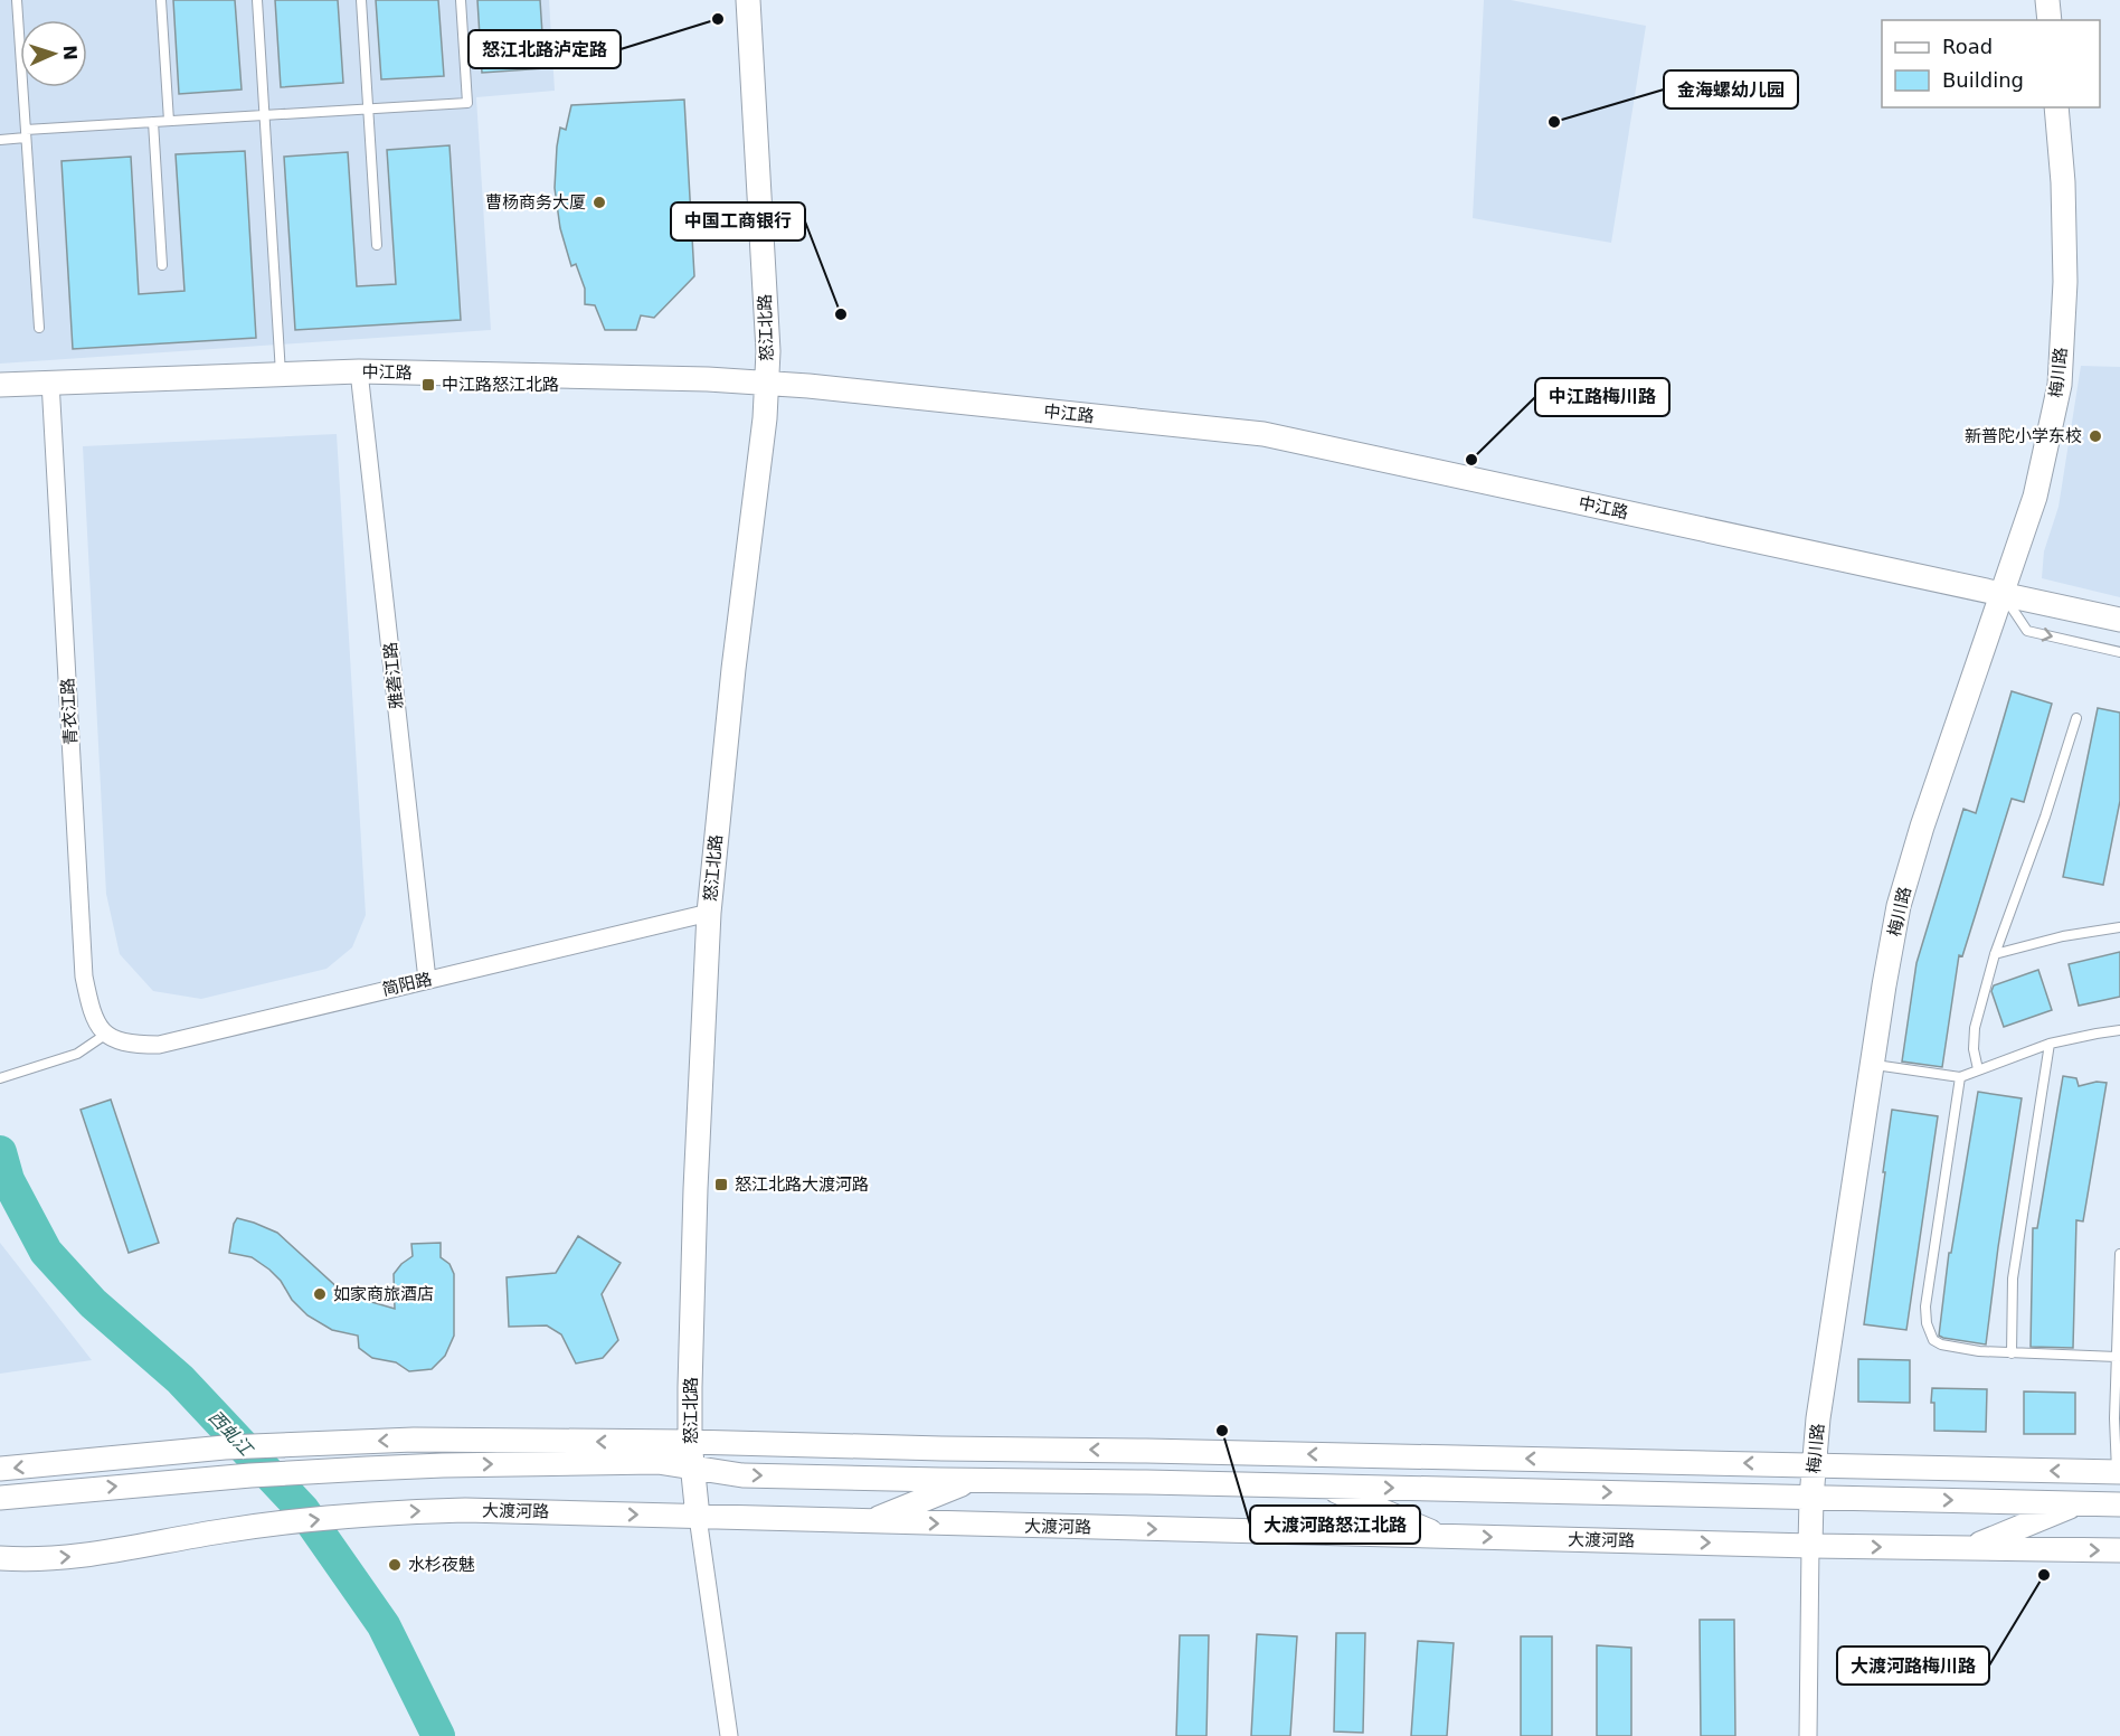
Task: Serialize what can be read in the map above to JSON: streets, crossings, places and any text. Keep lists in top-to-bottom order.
{
  "streets": {
    "main road": [
      "怒江北路",
      "中江路",
      "梅川路",
      "大渡河路"
    ],
    "street": ["雅砻江路", "青衣江路", "简阳路"]
  },
  "crossings": [
    ["怒江北路", "中江路"],
    ["怒江北路", "简阳路"],
    ["怒江北路", "大渡河路"],
    ["中江路", "梅川路"],
    ["中江路", "雅砻江路"],
    ["中江路", "青衣江路"],
    ["梅川路", "大渡河路"],
    ["雅砻江路", "简阳路"],
    ["青衣江路", "简阳路"]
  ],
  "water": ["西虬江"],
  "places": {
    "other": [
      "怒江北路泸定路",
      "金海螺幼儿园",
      "曹杨商务大厦",
      "中国工商银行",
      "新普陀小学东校",
      "中江路梅川路",
      "如家商旅酒店",
      "大渡河路怒江北路",
      "水杉夜魅",
      "大渡河路梅川路"
    ],
    "transit": ["中江路怒江北路", "怒江北路大渡河路"]
  },
  "legend": ["Road", "Building"],
  "north": "right"
}
